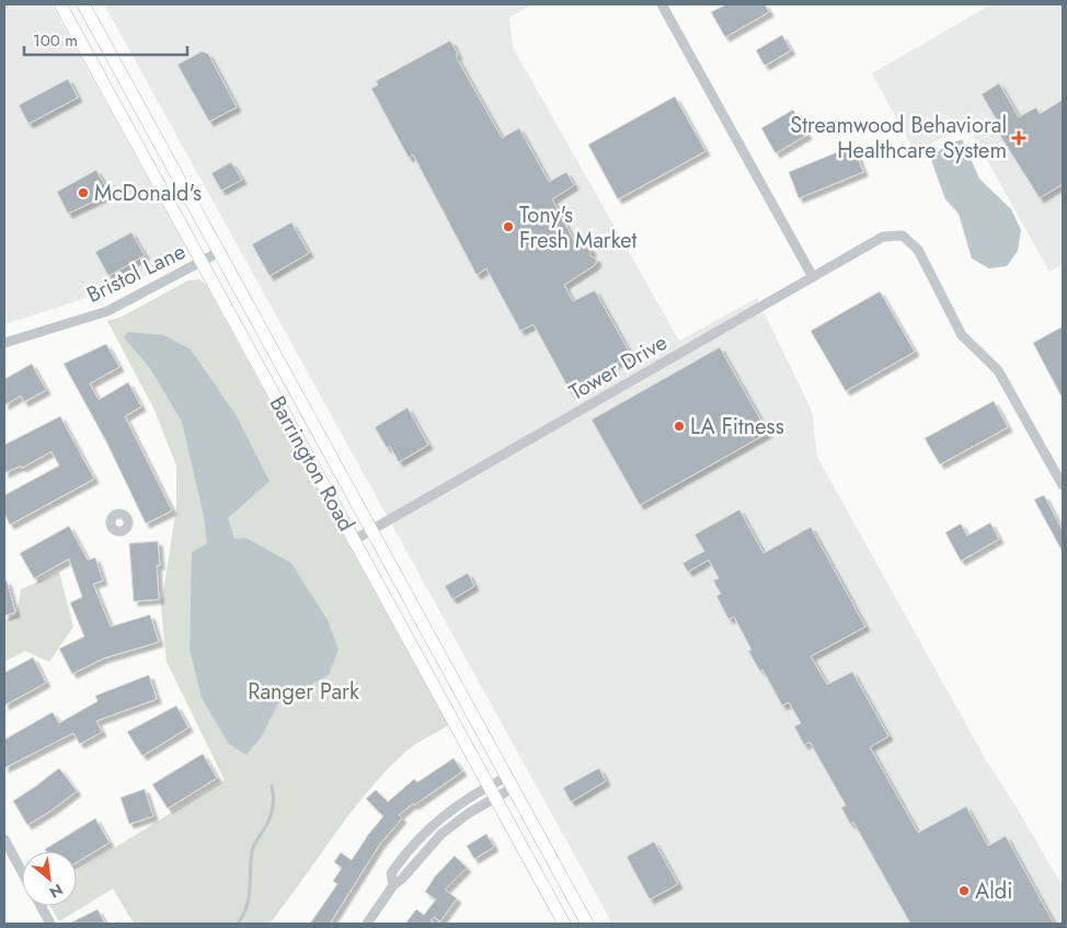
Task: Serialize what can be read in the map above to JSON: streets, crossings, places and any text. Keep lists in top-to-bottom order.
{
  "streets": {
    "main road": ["Barrington Road"],
    "street": ["Bristol Lane", "Tower Drive"]
  },
  "crossings": [
    ["Bristol Lane", "Barrington Road"],
    ["Tower Drive", "Barrington Road"]
  ],
  "parks": ["Ranger Park"],
  "places": {
    "health": ["Streamwood Behavioral Healthcare System"],
    "other": [
      "McDonald's",
      "Tony's Fresh Market",
      "LA Fitness",
      "Aldi"
    ]
  },
  "scale_bar": "100 m",
  "north": "bottom right"
}
